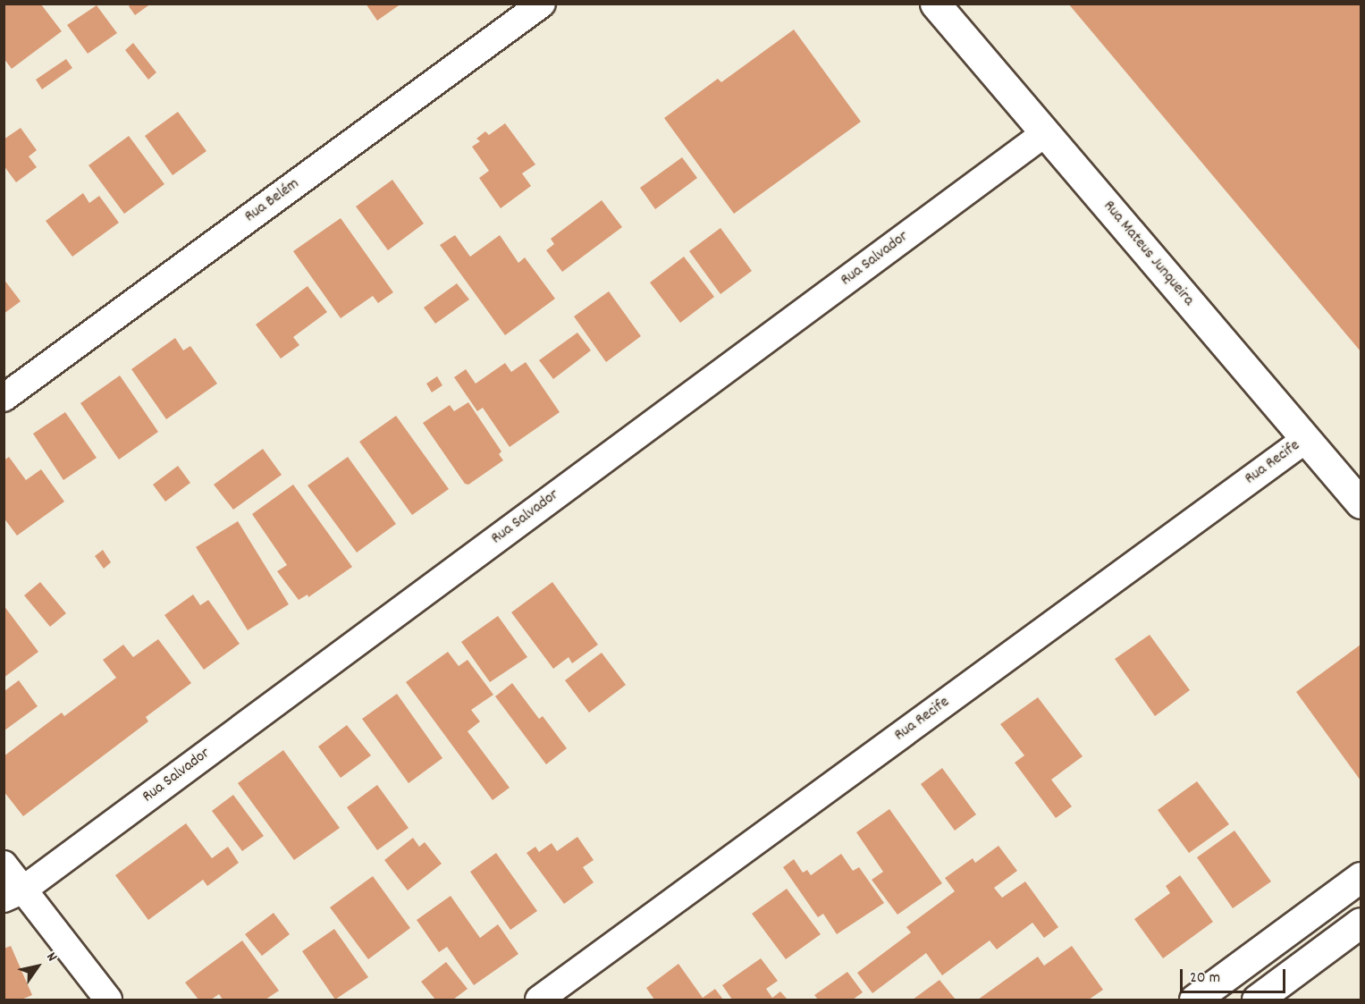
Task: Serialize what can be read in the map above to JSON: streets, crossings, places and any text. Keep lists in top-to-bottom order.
{
  "streets": {
    "main road": ["Rua Mateus Junqueira"],
    "street": ["Rua Belém", "Rua Salvador", "Rua Recife"]
  },
  "crossings": [
    ["Rua Mateus Junqueira", "Rua Salvador"],
    ["Rua Mateus Junqueira", "Rua Recife"]
  ],
  "scale_bar": "20 m",
  "north": "top right"
}
